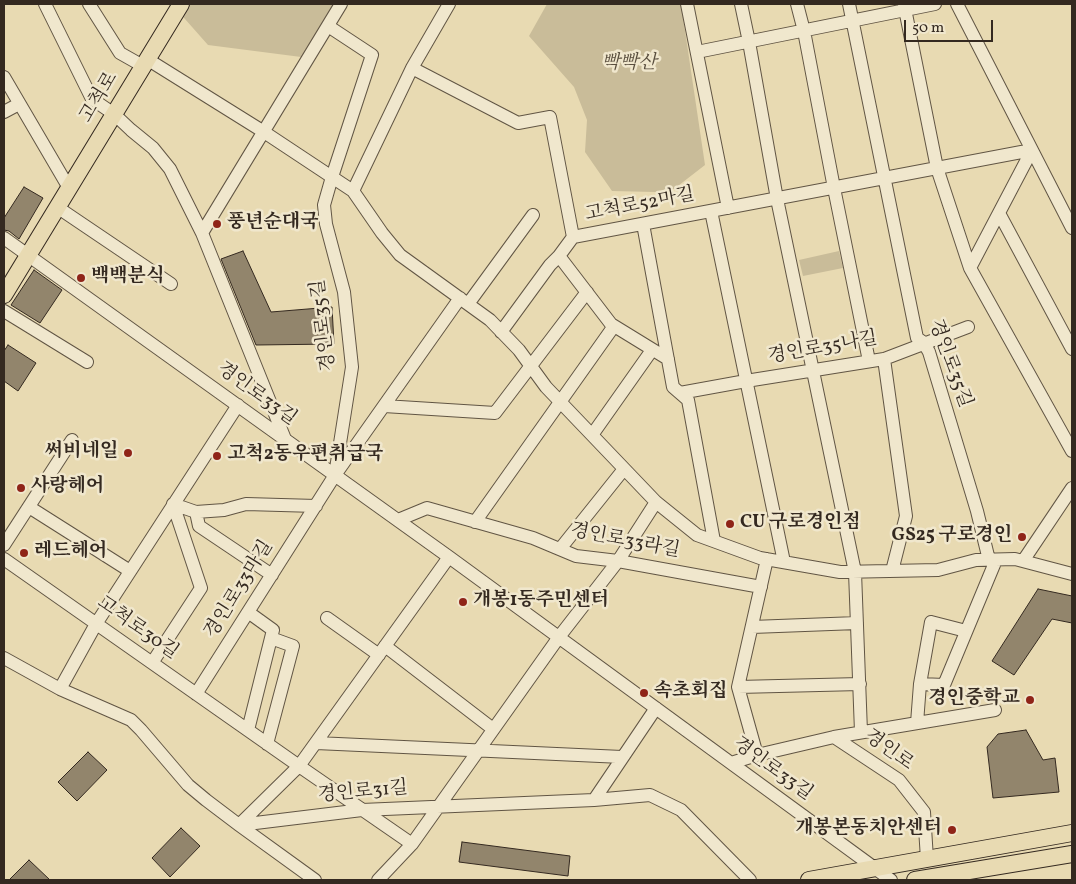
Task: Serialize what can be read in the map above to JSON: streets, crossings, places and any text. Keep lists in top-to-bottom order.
{
  "streets": {
    "main road": ["고척로"],
    "street": [
      "고척로52마길",
      "경인로35길",
      "경인로35나길",
      "경인로33길",
      "경인로33라길",
      "경인로33마길",
      "고척로30길",
      "경인로",
      "경인로31길"
    ]
  },
  "crossings": [
    ["고척로", "경인로33길"],
    ["고척로52마길", "경인로35길"],
    ["경인로35길", "경인로35나길"],
    ["경인로35길", "경인로33길"],
    ["경인로35길", "경인로33마길"],
    ["경인로33길", "경인로33라길"],
    ["경인로33길", "경인로33마길"],
    ["경인로33마길", "고척로30길"],
    ["고척로30길", "경인로31길"]
  ],
  "parks": ["빡빡산"],
  "places": [
    "풍년순대국",
    "백백분식",
    "써비네일",
    "고척2동우편취급국",
    "사랑헤어",
    "CU 구로경인점",
    "GS25 구로경인",
    "레드헤어",
    "개봉1동주민센터",
    "속초회집",
    "경인중학교",
    "개봉본동치안센터"
  ],
  "scale_bar": "50 m"
}
